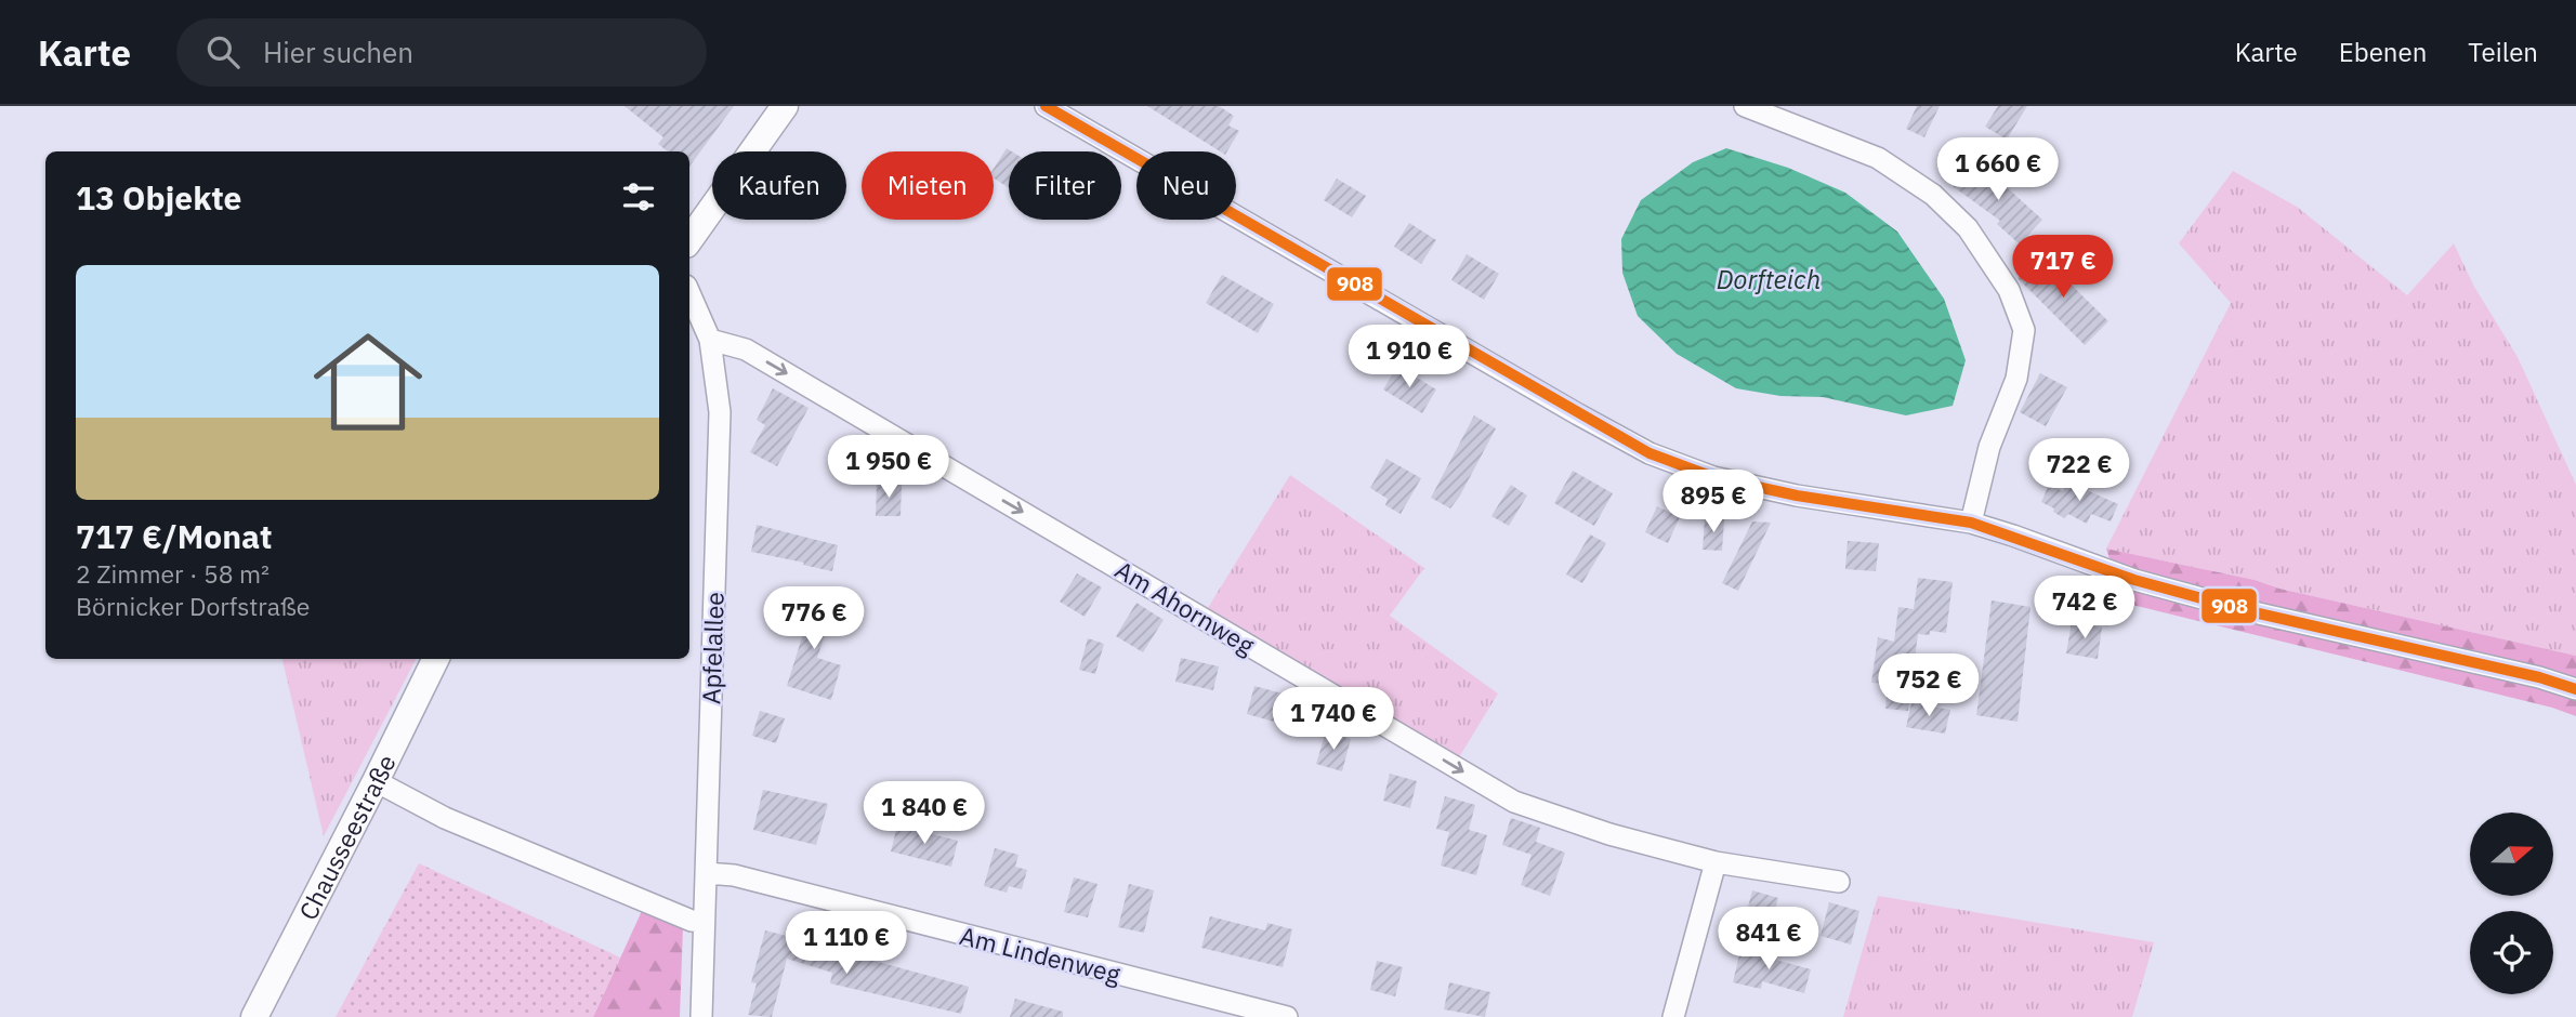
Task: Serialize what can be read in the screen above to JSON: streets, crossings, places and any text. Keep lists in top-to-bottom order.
{
  "streets": {
    "main road": ["Chausseestraße"],
    "street": ["Am Ahornweg", "Apfelallee", "Am Lindenweg"]
  },
  "crossings": [
    ["Am Ahornweg", "Apfelallee"],
    ["Apfelallee", "Am Lindenweg"]
  ],
  "one_way": ["Am Ahornweg"],
  "water": ["Dorfteich"],
  "lines": ["transit line 908"],
  "north": "right",
  "page": {
    "header": "Karte",
    "search": "Hier suchen",
    "nav": ["Karte", "Ebenen", "Teilen"],
    "price": [
      "1 660 €",
      "717 €",
      "1 910 €",
      "1 950 €",
      "722 €",
      "895 €",
      "742 €",
      "776 €",
      "752 €",
      "1 740 €",
      "1 840 €",
      "841 €",
      "1 110 €"
    ],
    "chip": [
      "Kaufen",
      "Mieten",
      "Filter",
      "Neu"
    ],
    "heading": "13 Objekte",
    "list": [
      {
        "name": "717 €/Monat",
        "note": "2 Zimmer · 58 m² · Börnicker Dorfstraße"
      }
    ]
  }
}
